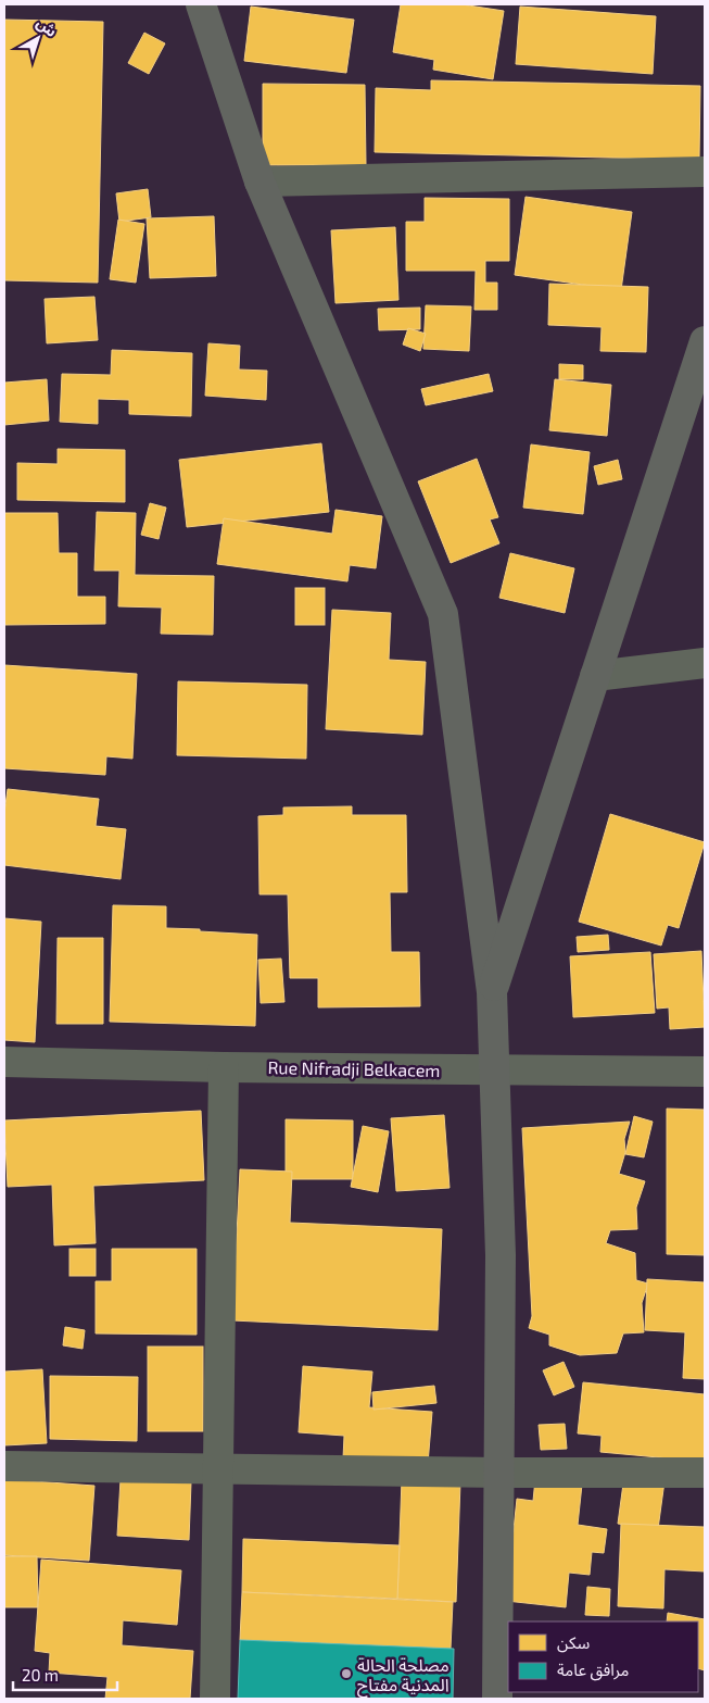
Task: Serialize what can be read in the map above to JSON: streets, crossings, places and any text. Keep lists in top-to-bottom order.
{
  "streets": {
    "street": ["Rue Nifradji Belkacem"]
  },
  "places": ["مصلحة الحالة المدنية مفتاح"],
  "legend": ["سكن", "مرافق عامة"],
  "scale_bar": "20 m",
  "north": "top right"
}
